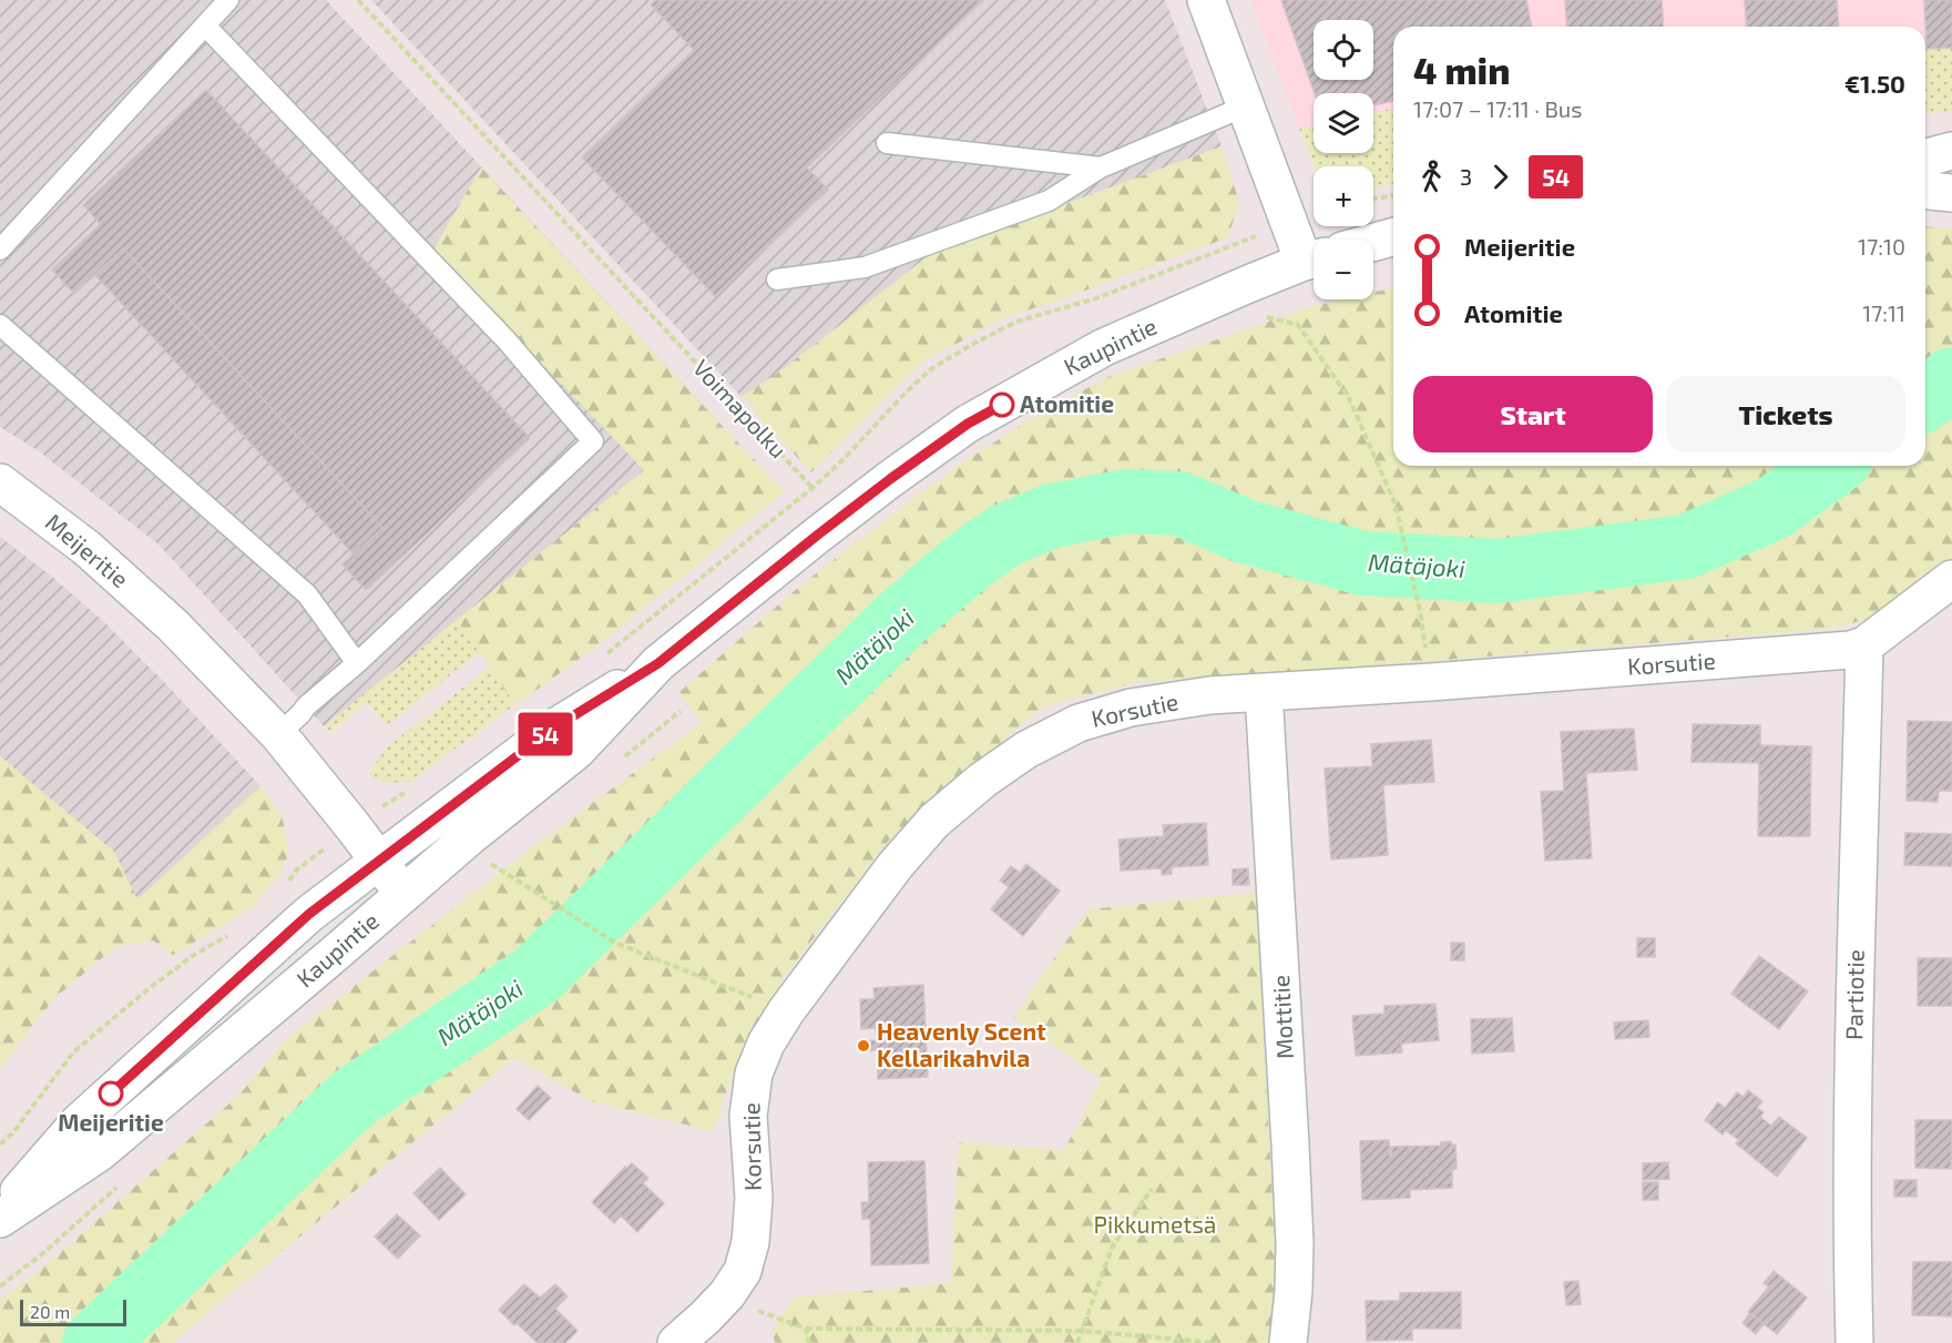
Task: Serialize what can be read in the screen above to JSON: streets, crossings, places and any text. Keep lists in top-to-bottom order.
{
  "streets": {
    "street": [
      "Kaupintie",
      "Meijeritie",
      "Korsutie",
      "Partiotie",
      "Mottitie"
    ],
    "path": ["Voimapolku"]
  },
  "crossings": [
    ["Kaupintie", "Meijeritie"],
    ["Korsutie", "Partiotie"],
    ["Korsutie", "Mottitie"]
  ],
  "water": ["Mätäjoki"],
  "parks": ["Pikkumetsä"],
  "places": ["Atomitie", "Heavenly Scent Kellarikahvila", "Meijeritie"],
  "lines": ["bus line 54"],
  "scale_bar": "20 m",
  "page": {
    "on_map": "54",
    "map_buttons": ["+", "−"],
    "heading": ["4 min", "17:07 – 17:11 · Bus", "€1.50"],
    "legs": ["3", "54"],
    "list": [
      {
        "name": "Meijeritie",
        "value": "17:10"
      },
      {
        "name": "Atomitie",
        "value": "17:11"
      }
    ],
    "buttons": ["Start", "Tickets"],
    "scale": "20 m"
  }
}
